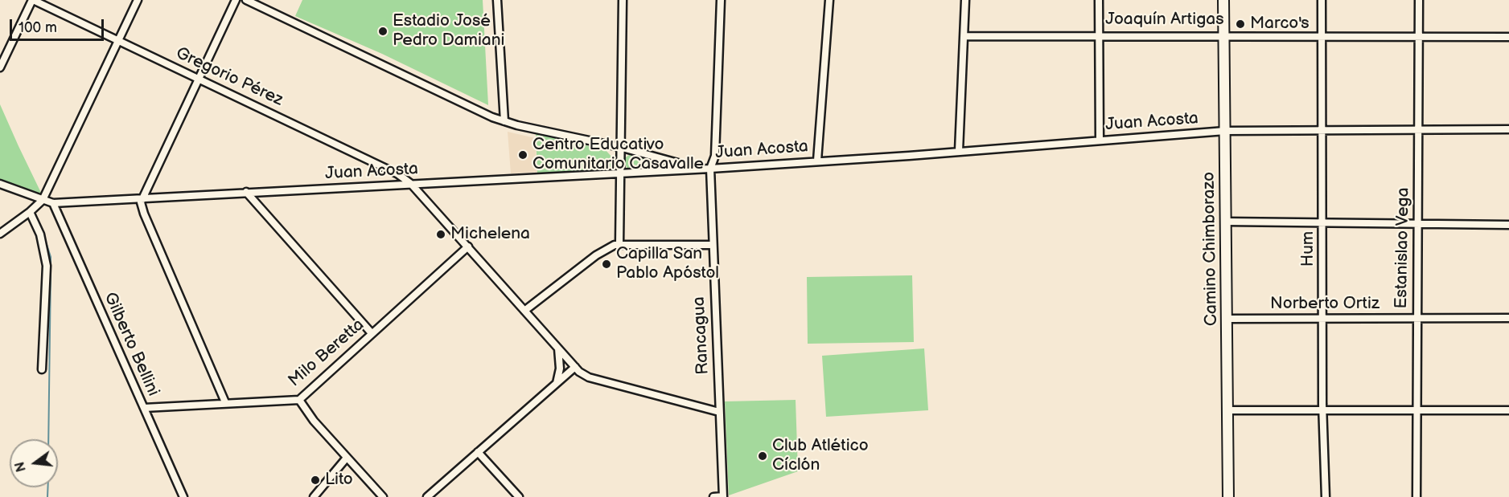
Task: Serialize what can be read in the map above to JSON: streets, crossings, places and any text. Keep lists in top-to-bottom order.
{
  "streets": {
    "street": [
      "Joaquín Artigas",
      "Gregorio Pérez",
      "Juan Acosta",
      "Estanislao Vega",
      "Camino Chimborazo",
      "Hum",
      "Norberto Ortiz",
      "Rancagua",
      "Gilberto Bellini",
      "Milo Beretta"
    ]
  },
  "crossings": [
    ["Joaquín Artigas", "Estanislao Vega"],
    ["Joaquín Artigas", "Camino Chimborazo"],
    ["Joaquín Artigas", "Hum"],
    ["Gregorio Pérez", "Juan Acosta"],
    ["Gregorio Pérez", "Rancagua"],
    ["Gregorio Pérez", "Milo Beretta"],
    ["Juan Acosta", "Estanislao Vega"],
    ["Juan Acosta", "Camino Chimborazo"],
    ["Juan Acosta", "Hum"],
    ["Juan Acosta", "Rancagua"],
    ["Juan Acosta", "Gilberto Bellini"],
    ["Estanislao Vega", "Norberto Ortiz"],
    ["Camino Chimborazo", "Norberto Ortiz"],
    ["Hum", "Norberto Ortiz"],
    ["Gilberto Bellini", "Milo Beretta"]
  ],
  "places": [
    "Marco's",
    "Estadio José Pedro Damiani",
    "Centro Educativo Comunitario Casavalle",
    "Michelena",
    "Capilla San Pablo Apóstol",
    "Club Atlético Cíclón",
    "Lito"
  ],
  "scale_bar": "100 m",
  "north": "left"
}
